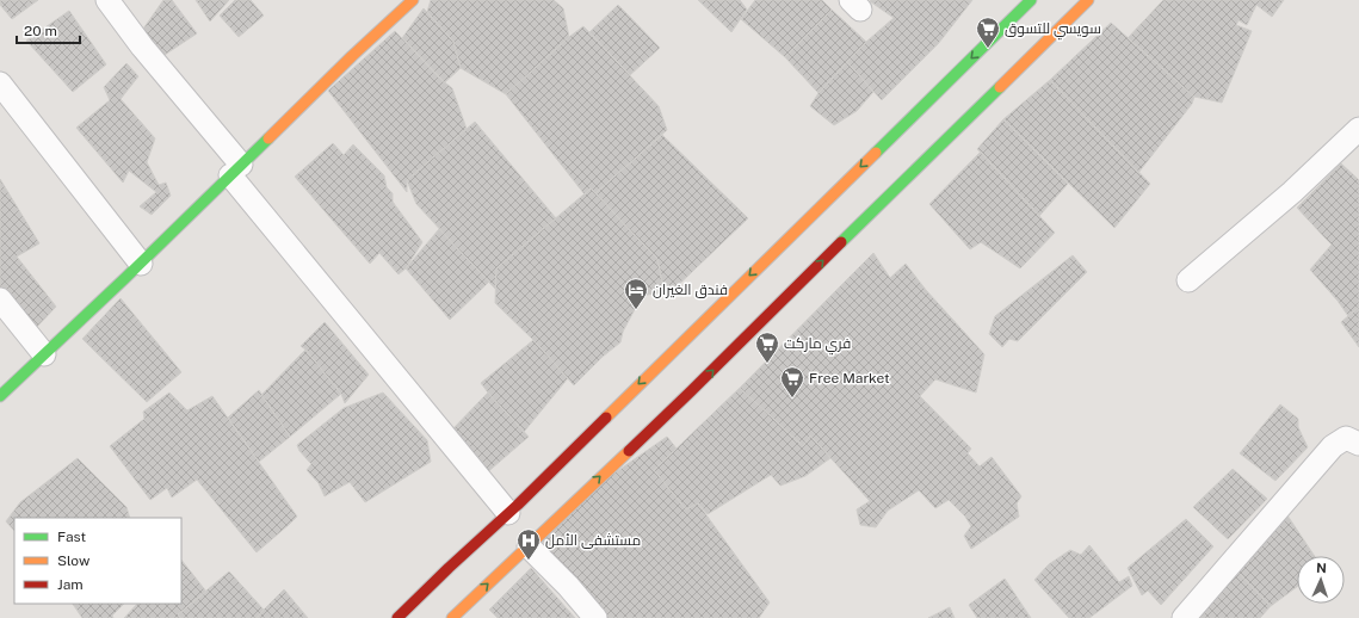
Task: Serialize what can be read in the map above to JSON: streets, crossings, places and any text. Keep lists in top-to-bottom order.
{
  "places": {
    "supermarket": ["سويسي للتسوق", "فري ماركت", "Free Market"],
    "hotel": ["فندق الغيران"],
    "hospital": ["مستشفى الأمل"]
  },
  "legend": ["Fast", "Slow", "Jam"],
  "scale_bar": "20 m",
  "north": "top"
}
